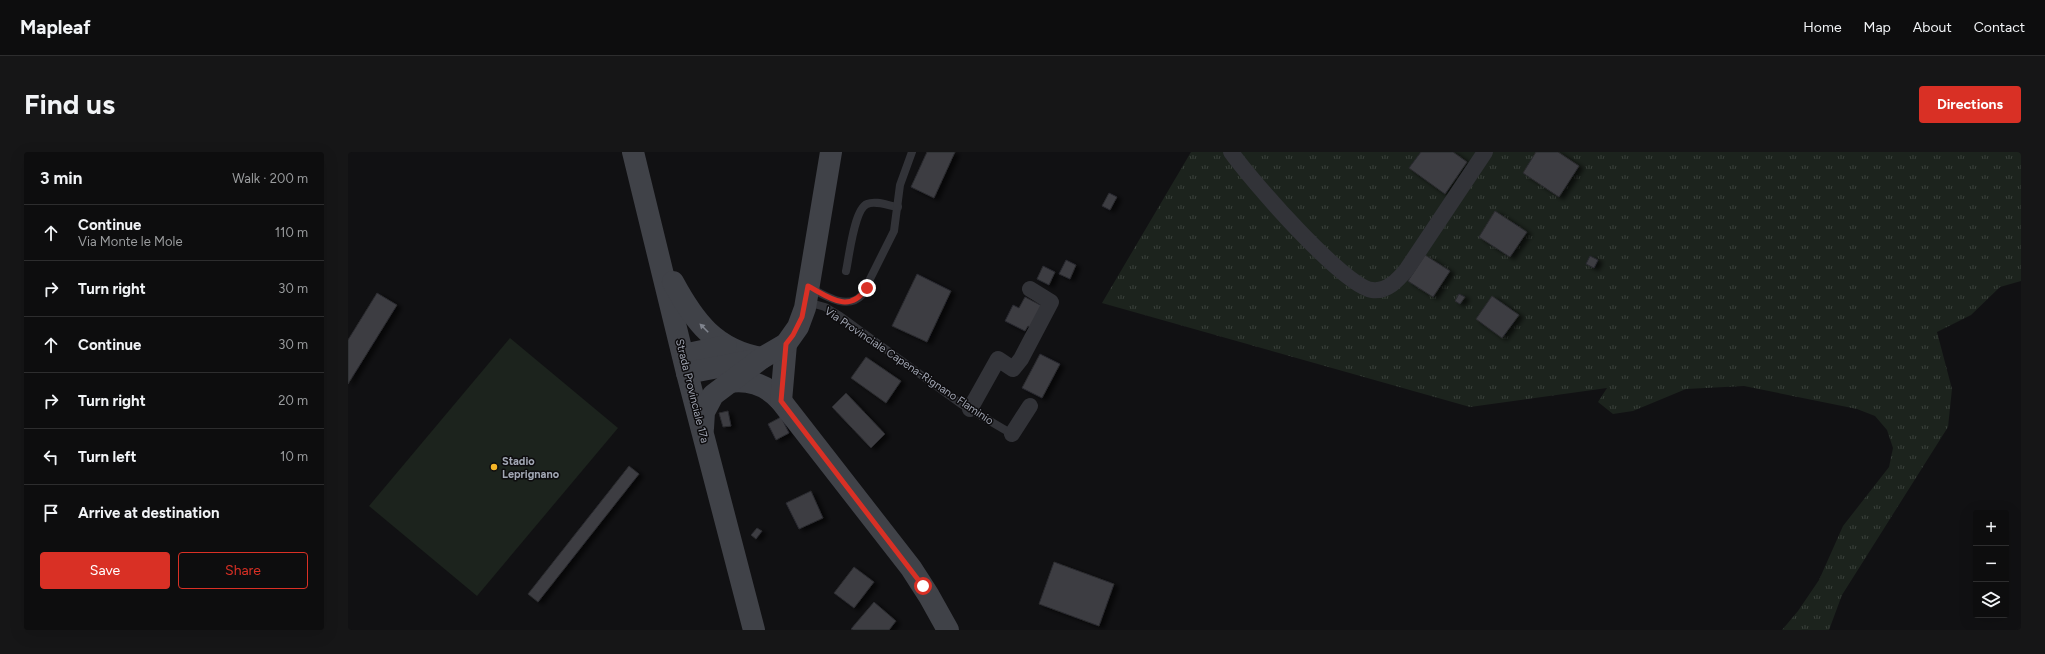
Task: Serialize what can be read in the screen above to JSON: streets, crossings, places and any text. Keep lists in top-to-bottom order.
{
  "streets": {
    "street": ["Strada Provinciale 17a"],
    "lane": ["Via Provinciale Capena-Rignano Flaminio"]
  },
  "places": ["Stadio Leprignano"],
  "page": {
    "header": "Mapleaf",
    "nav": [
      "Home",
      "Map",
      "About",
      "Contact"
    ],
    "buttons": [
      "Directions",
      ["Save", "Share"]
    ],
    "title": "Find us",
    "heading": ["3 min", "Walk · 200 m"],
    "list": [
      ["Continue", "Via Monte le Mole", "110 m"],
      ["Turn right", "30 m"],
      ["Continue", "30 m"],
      ["Turn right", "20 m"],
      ["Turn left", "10 m"],
      "Arrive at destination"
    ],
    "map_buttons": ["+", "−"]
  }
}
